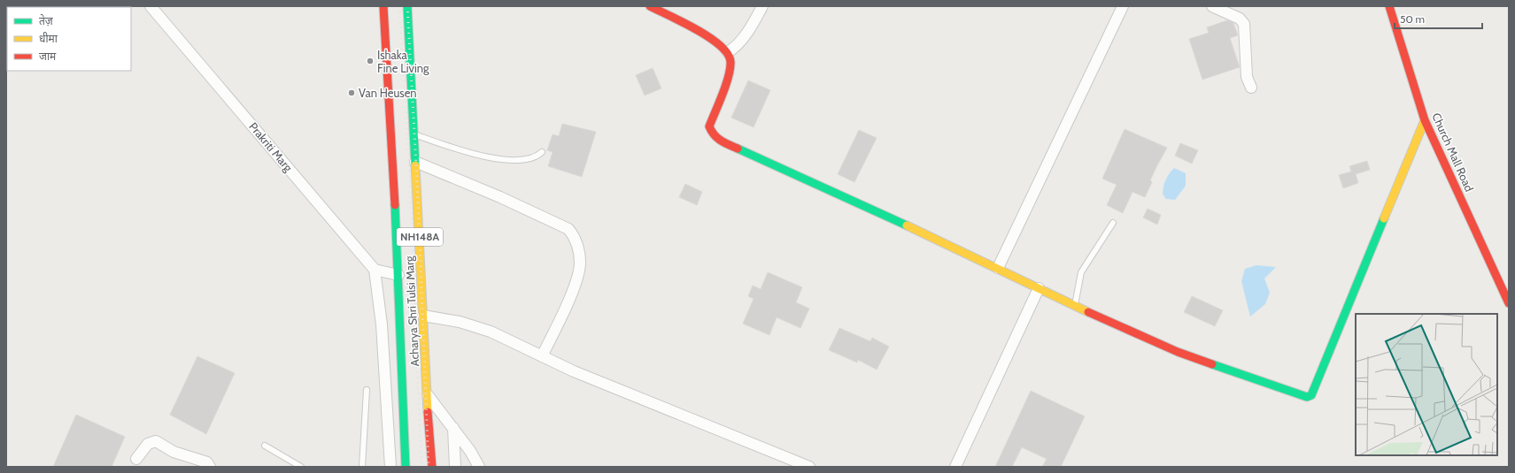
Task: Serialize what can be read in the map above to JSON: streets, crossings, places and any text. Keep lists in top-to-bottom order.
{
  "streets": {
    "main road": ["Church Mall Road", "NH148A", "Acharya Shri Tulsi Marg"],
    "street": ["Prakriti Marg"]
  },
  "places": ["Ishaka Fine Living", "Van Heusen"],
  "legend": ["तेज़", "धीमा", "जाम"],
  "scale_bar": "50 m"
}
